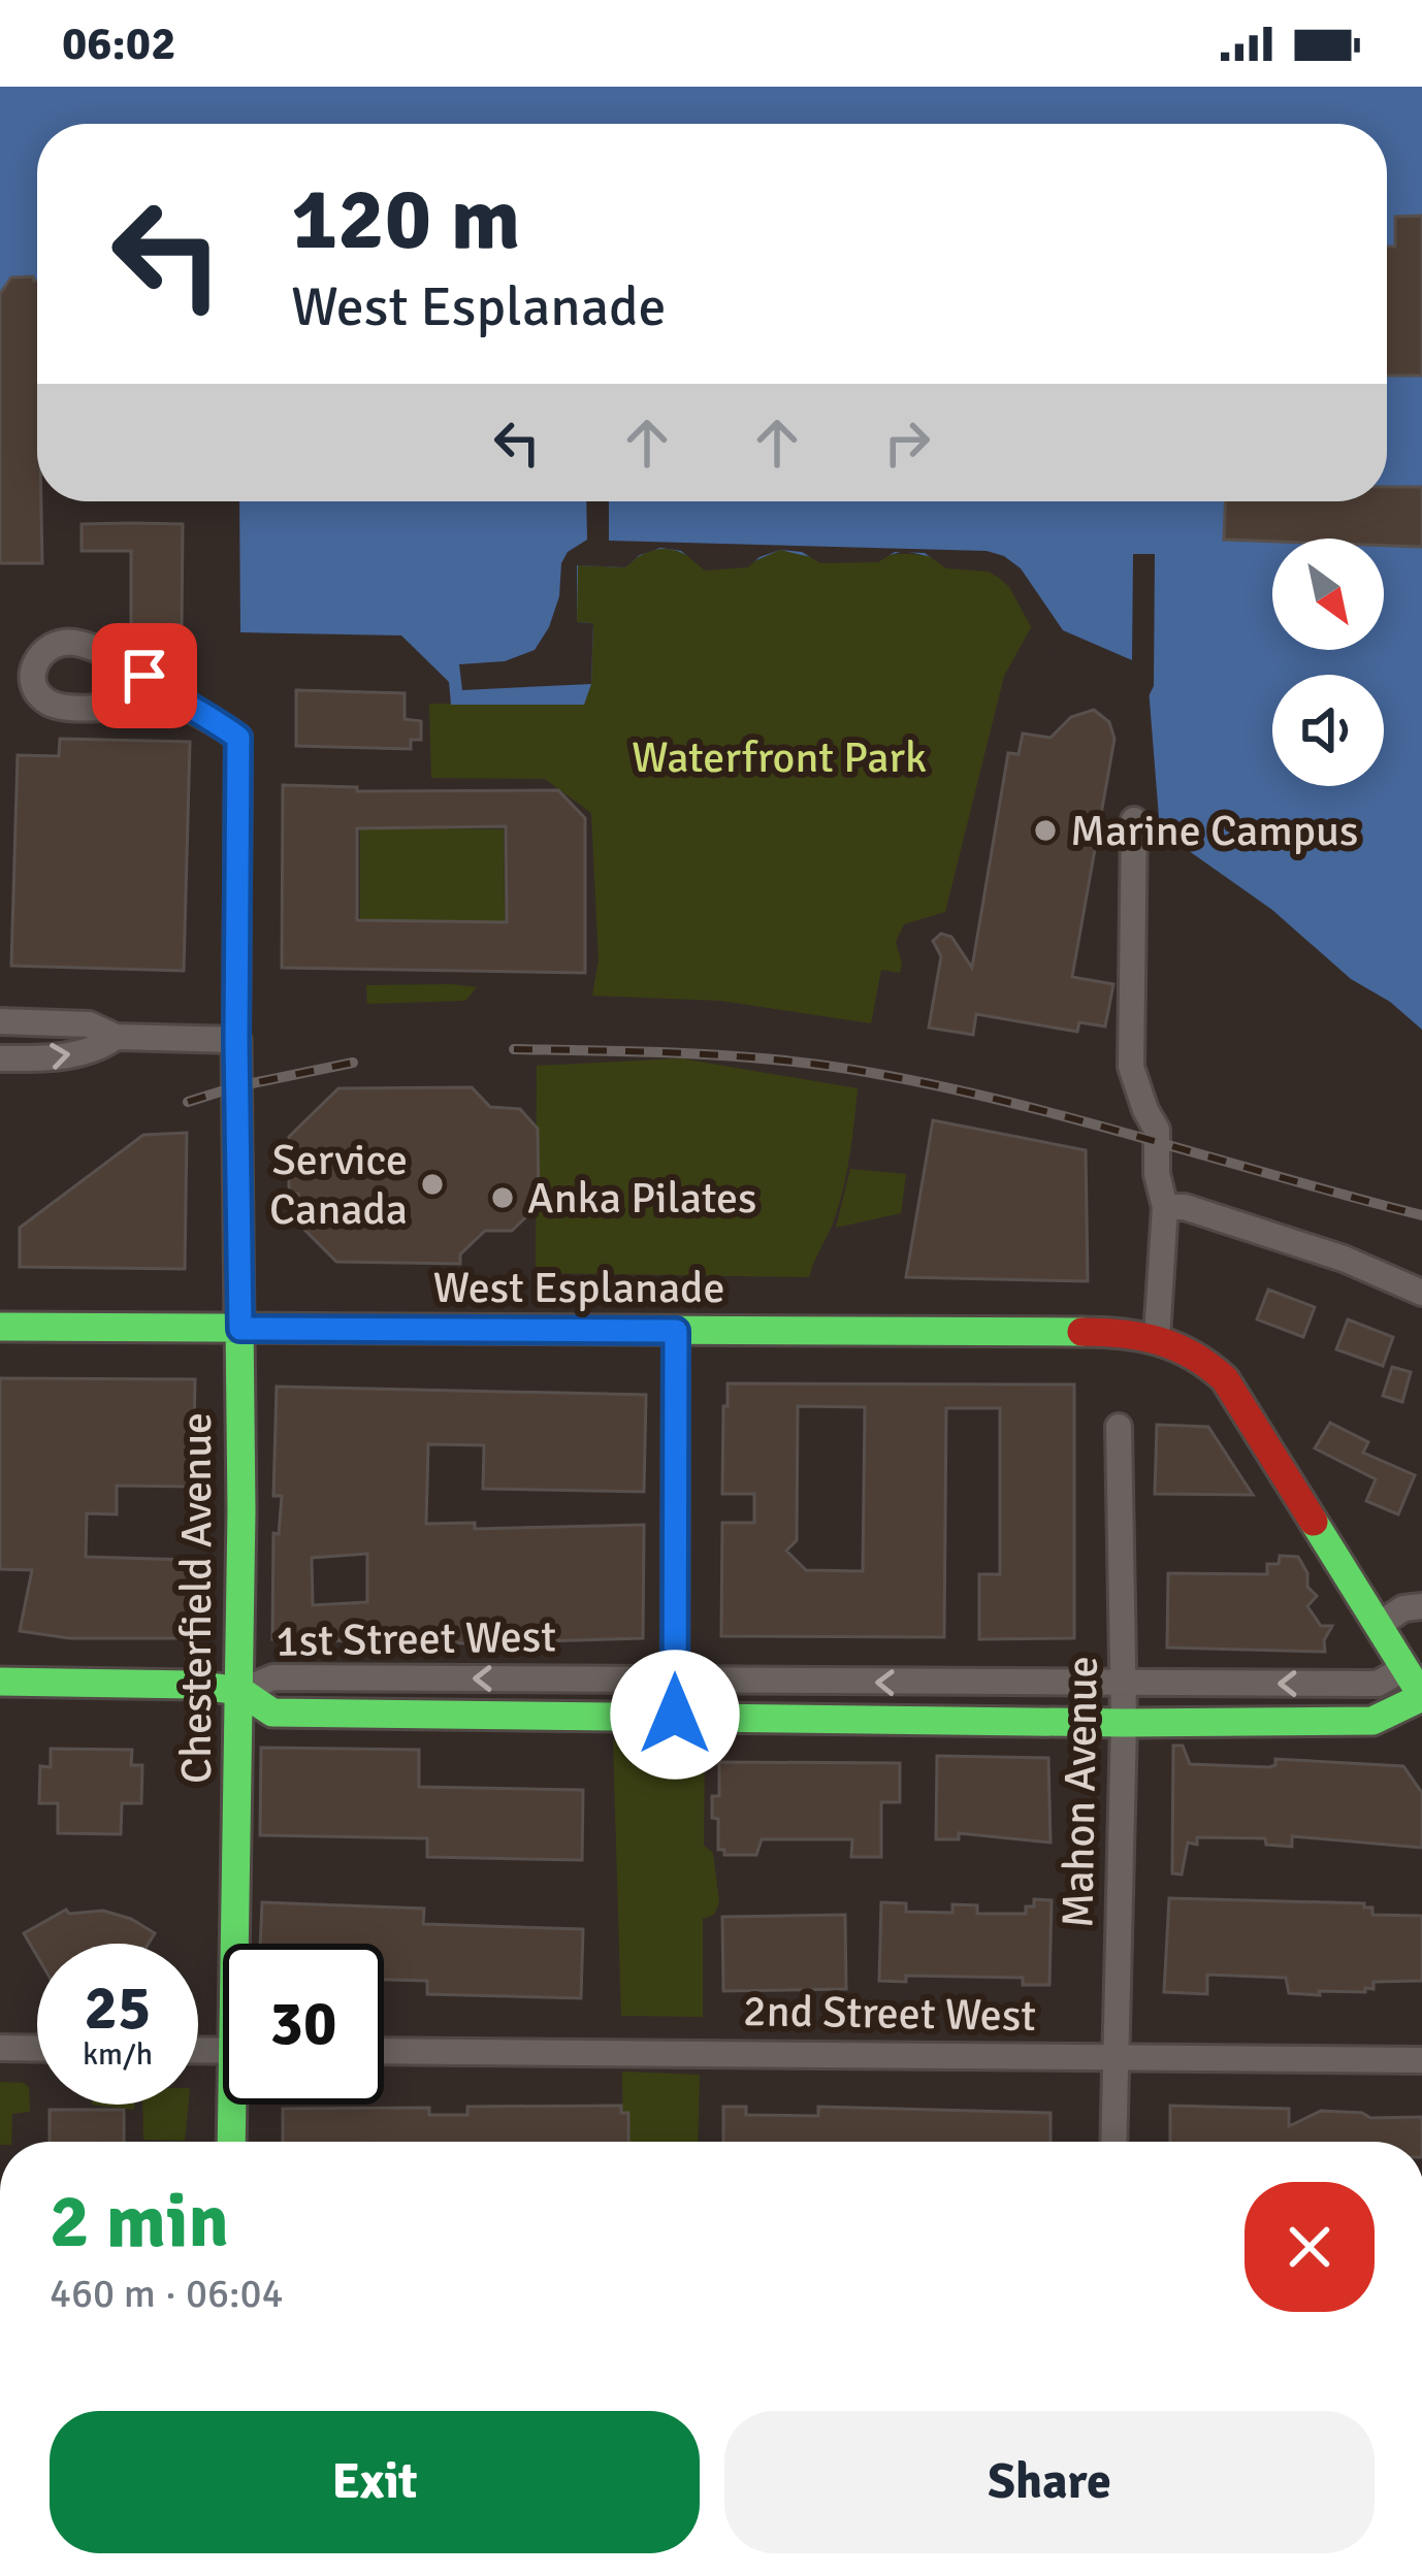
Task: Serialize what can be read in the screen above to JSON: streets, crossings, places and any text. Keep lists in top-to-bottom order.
{
  "streets": {
    "street": [
      "West Esplanade",
      "Chesterfield Avenue",
      "1st Street West",
      "Mahon Avenue",
      "2nd Street West"
    ]
  },
  "crossings": [
    ["West Esplanade", "Chesterfield Avenue"],
    ["Chesterfield Avenue", "1st Street West"],
    ["1st Street West", "Mahon Avenue"],
    ["Mahon Avenue", "2nd Street West"]
  ],
  "parks": ["Waterfront Park"],
  "places": ["Marine Campus", "Service Canada", "Anka Pilates"],
  "north": "bottom right",
  "page": {
    "status": "06:02",
    "turn": ["120 m", "West Esplanade"],
    "speed": "25 km/h",
    "limit": "30",
    "heading": ["2 min", "460 m · 06:04"],
    "buttons": ["Exit", "Share"]
  }
}
